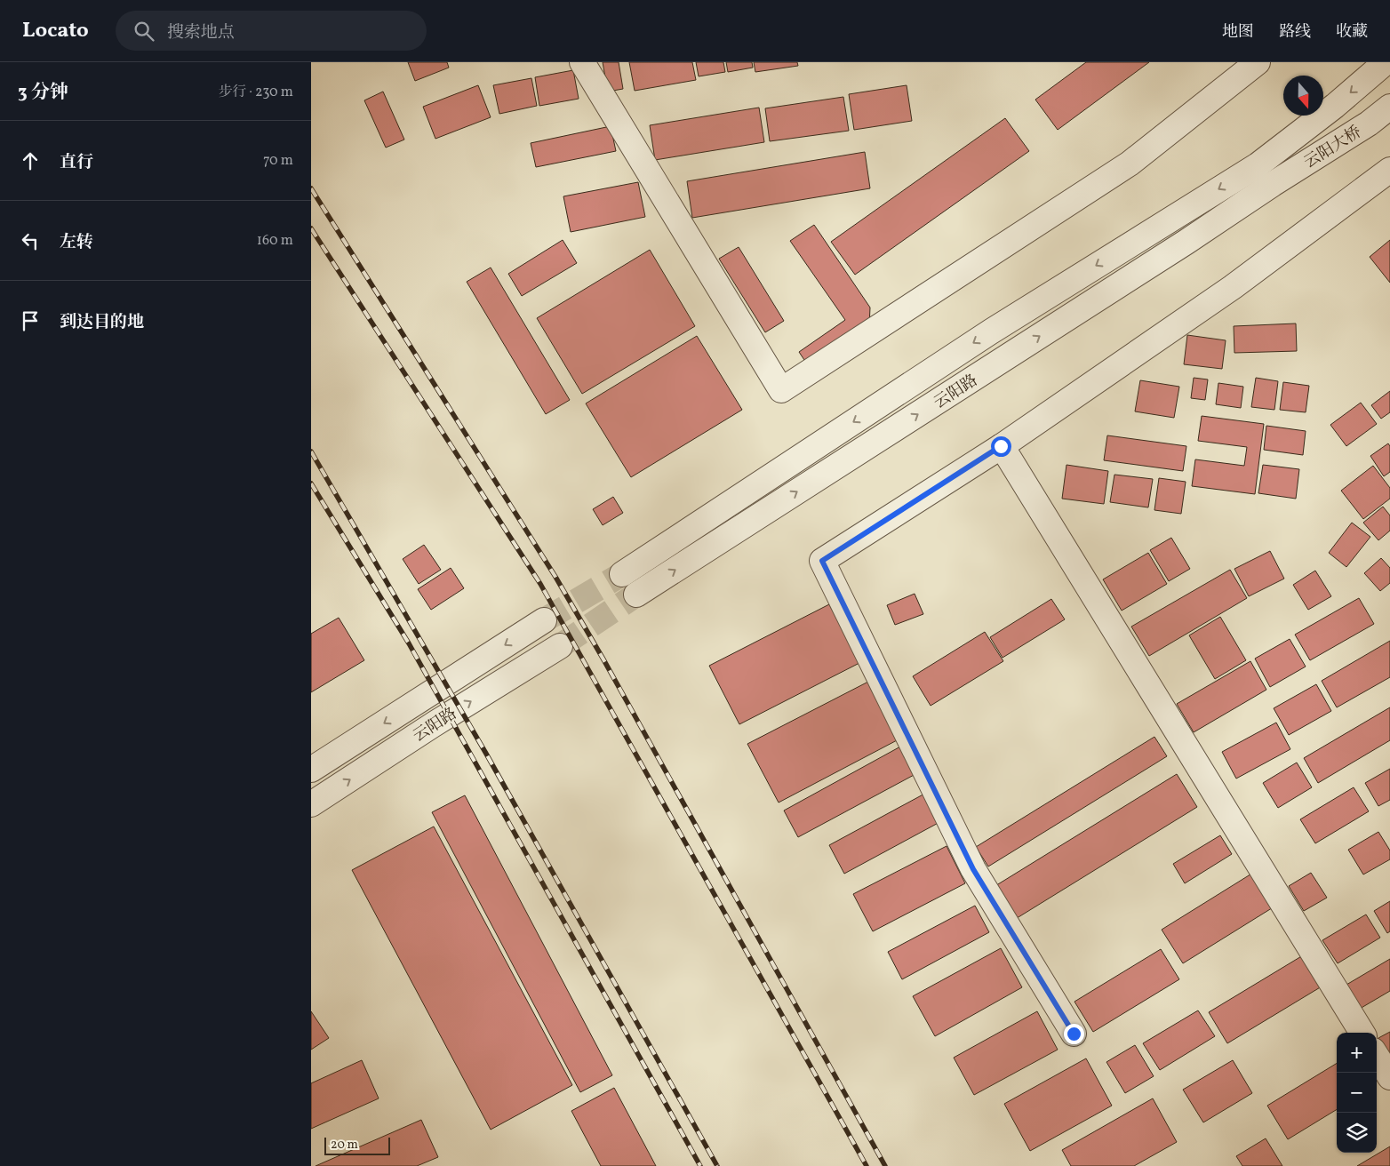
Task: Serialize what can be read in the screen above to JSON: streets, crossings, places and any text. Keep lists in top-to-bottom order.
{
  "streets": {
    "street": ["云阳大桥", "云阳路"]
  },
  "crossings": [
    ["云阳大桥", "云阳路"]
  ],
  "scale_bar": "20 m",
  "north": "bottom",
  "page": {
    "header": "Locato",
    "search": "搜索地点",
    "nav": ["地图", "路线", "收藏"],
    "heading": ["3 分钟", "步行 · 230 m"],
    "list": [
      ["直行", "70 m"],
      ["左转", "160 m"],
      "到达目的地"
    ],
    "map_buttons": ["+", "−"],
    "scale": "20 m"
  }
}
